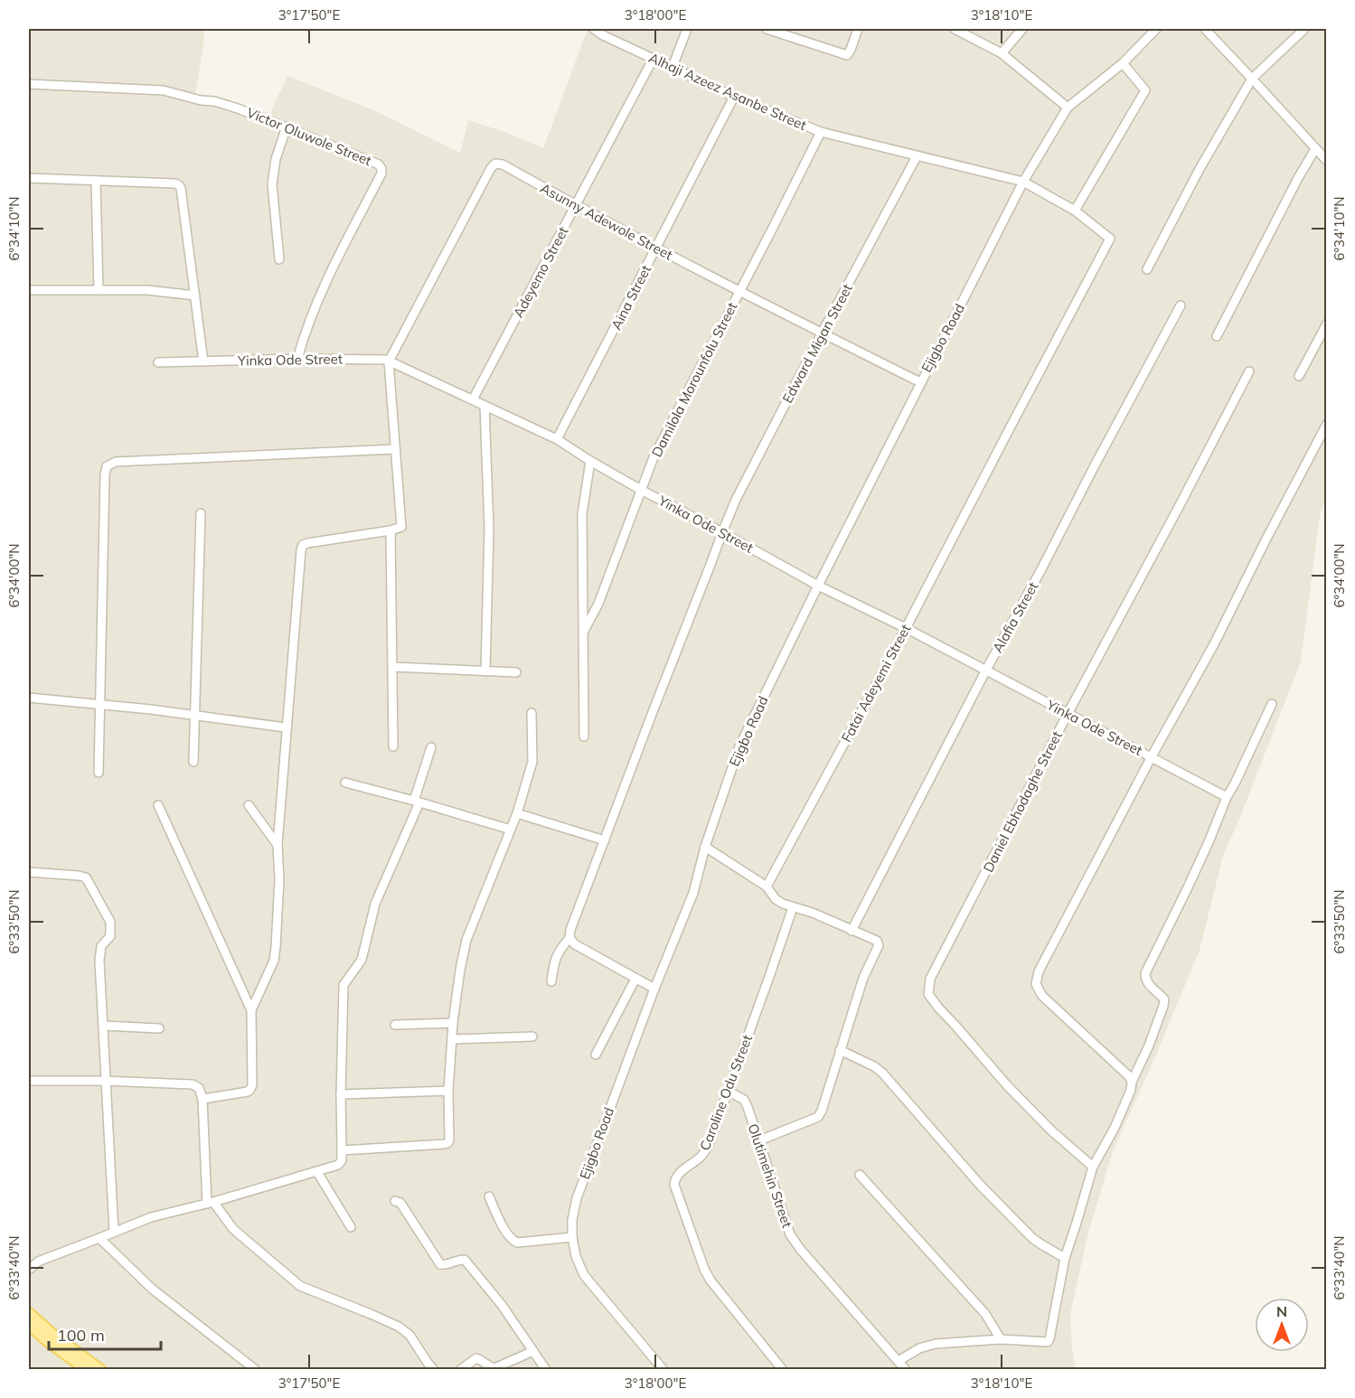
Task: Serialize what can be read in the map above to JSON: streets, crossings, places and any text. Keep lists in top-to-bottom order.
{
  "streets": {
    "street": [
      "Alhaji Azeez Asanbe Street",
      "Victor Oluwole Street",
      "Asunny Adewole Street",
      "Adeyemo Street",
      "Aina Street",
      "Ejigbo Road",
      "Edward Migan Street",
      "Yinka Ode Street",
      "Damilola Morounfolu Street",
      "Alafia Street",
      "Fatai Adeyemi Street",
      "Daniel Ebhodaghe Street",
      "Caroline Odu Street",
      "Olutimehin Street"
    ]
  },
  "crossings": [
    ["Alhaji Azeez Asanbe Street", "Adeyemo Street"],
    ["Alhaji Azeez Asanbe Street", "Aina Street"],
    ["Alhaji Azeez Asanbe Street", "Ejigbo Road"],
    ["Alhaji Azeez Asanbe Street", "Edward Migan Street"],
    ["Alhaji Azeez Asanbe Street", "Damilola Morounfolu Street"],
    ["Alhaji Azeez Asanbe Street", "Fatai Adeyemi Street"],
    ["Victor Oluwole Street", "Yinka Ode Street"],
    ["Asunny Adewole Street", "Adeyemo Street"],
    ["Asunny Adewole Street", "Aina Street"],
    ["Asunny Adewole Street", "Ejigbo Road"],
    ["Asunny Adewole Street", "Edward Migan Street"],
    ["Asunny Adewole Street", "Yinka Ode Street"],
    ["Asunny Adewole Street", "Damilola Morounfolu Street"],
    ["Adeyemo Street", "Yinka Ode Street"],
    ["Aina Street", "Yinka Ode Street"],
    ["Ejigbo Road", "Yinka Ode Street"],
    ["Ejigbo Road", "Fatai Adeyemi Street"],
    ["Edward Migan Street", "Yinka Ode Street"],
    ["Yinka Ode Street", "Damilola Morounfolu Street"],
    ["Yinka Ode Street", "Alafia Street"],
    ["Yinka Ode Street", "Fatai Adeyemi Street"],
    ["Yinka Ode Street", "Daniel Ebhodaghe Street"],
    ["Caroline Odu Street", "Olutimehin Street"]
  ],
  "scale_bar": "100 m",
  "north": "top",
  "coordinates": [
    "3°17'50\"E",
    "3°18'00\"E",
    "3°18'10\"E",
    "6°34'10\"N",
    "6°34'00\"N",
    "6°33'50\"N",
    "6°33'40\"N"
  ]
}
